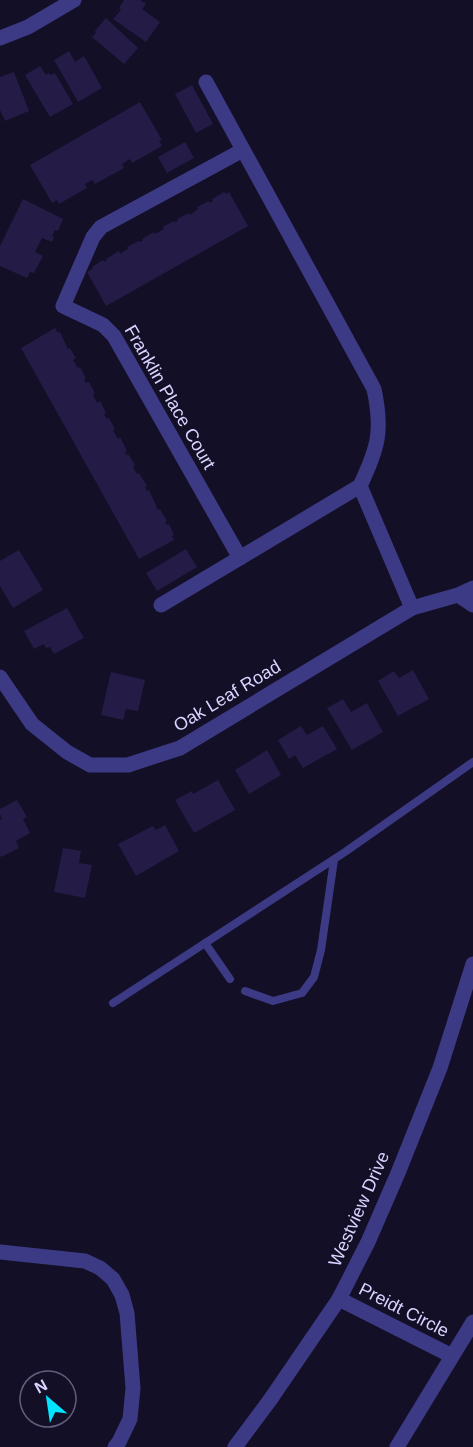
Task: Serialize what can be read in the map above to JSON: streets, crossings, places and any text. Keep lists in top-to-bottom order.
{
  "streets": {
    "street": [
      "Franklin Place Court",
      "Oak Leaf Road",
      "Westview Drive",
      "Preidt Circle"
    ]
  },
  "crossings": [
    ["Westview Drive", "Preidt Circle"]
  ],
  "north": "top left"
}
